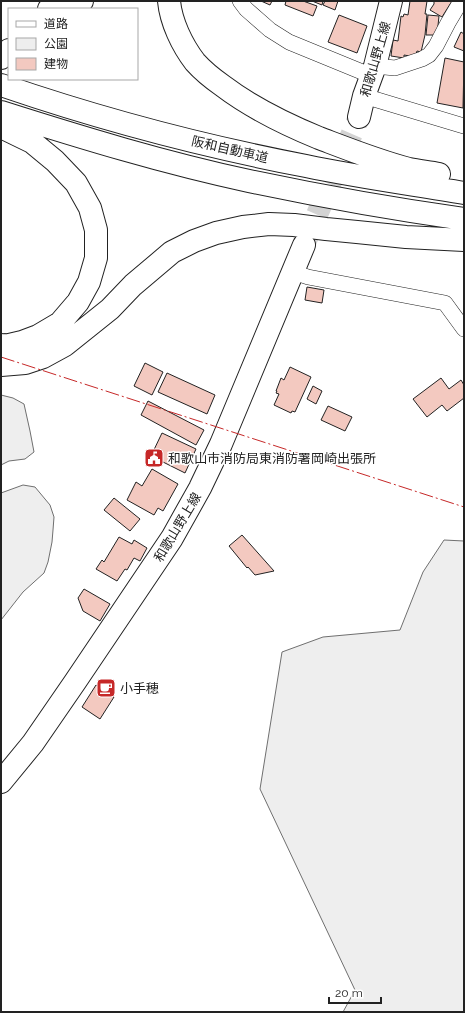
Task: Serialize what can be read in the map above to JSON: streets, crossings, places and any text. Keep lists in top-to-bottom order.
{
  "streets": {
    "main road": ["和歌山野上線", "阪和自動車道"]
  },
  "places": {
    "public building": ["和歌山市消防局東消防署岡崎出張所"],
    "cafe": ["小手穂"]
  },
  "legend": ["道路", "公園", "建物"],
  "scale_bar": "20 m"
}
